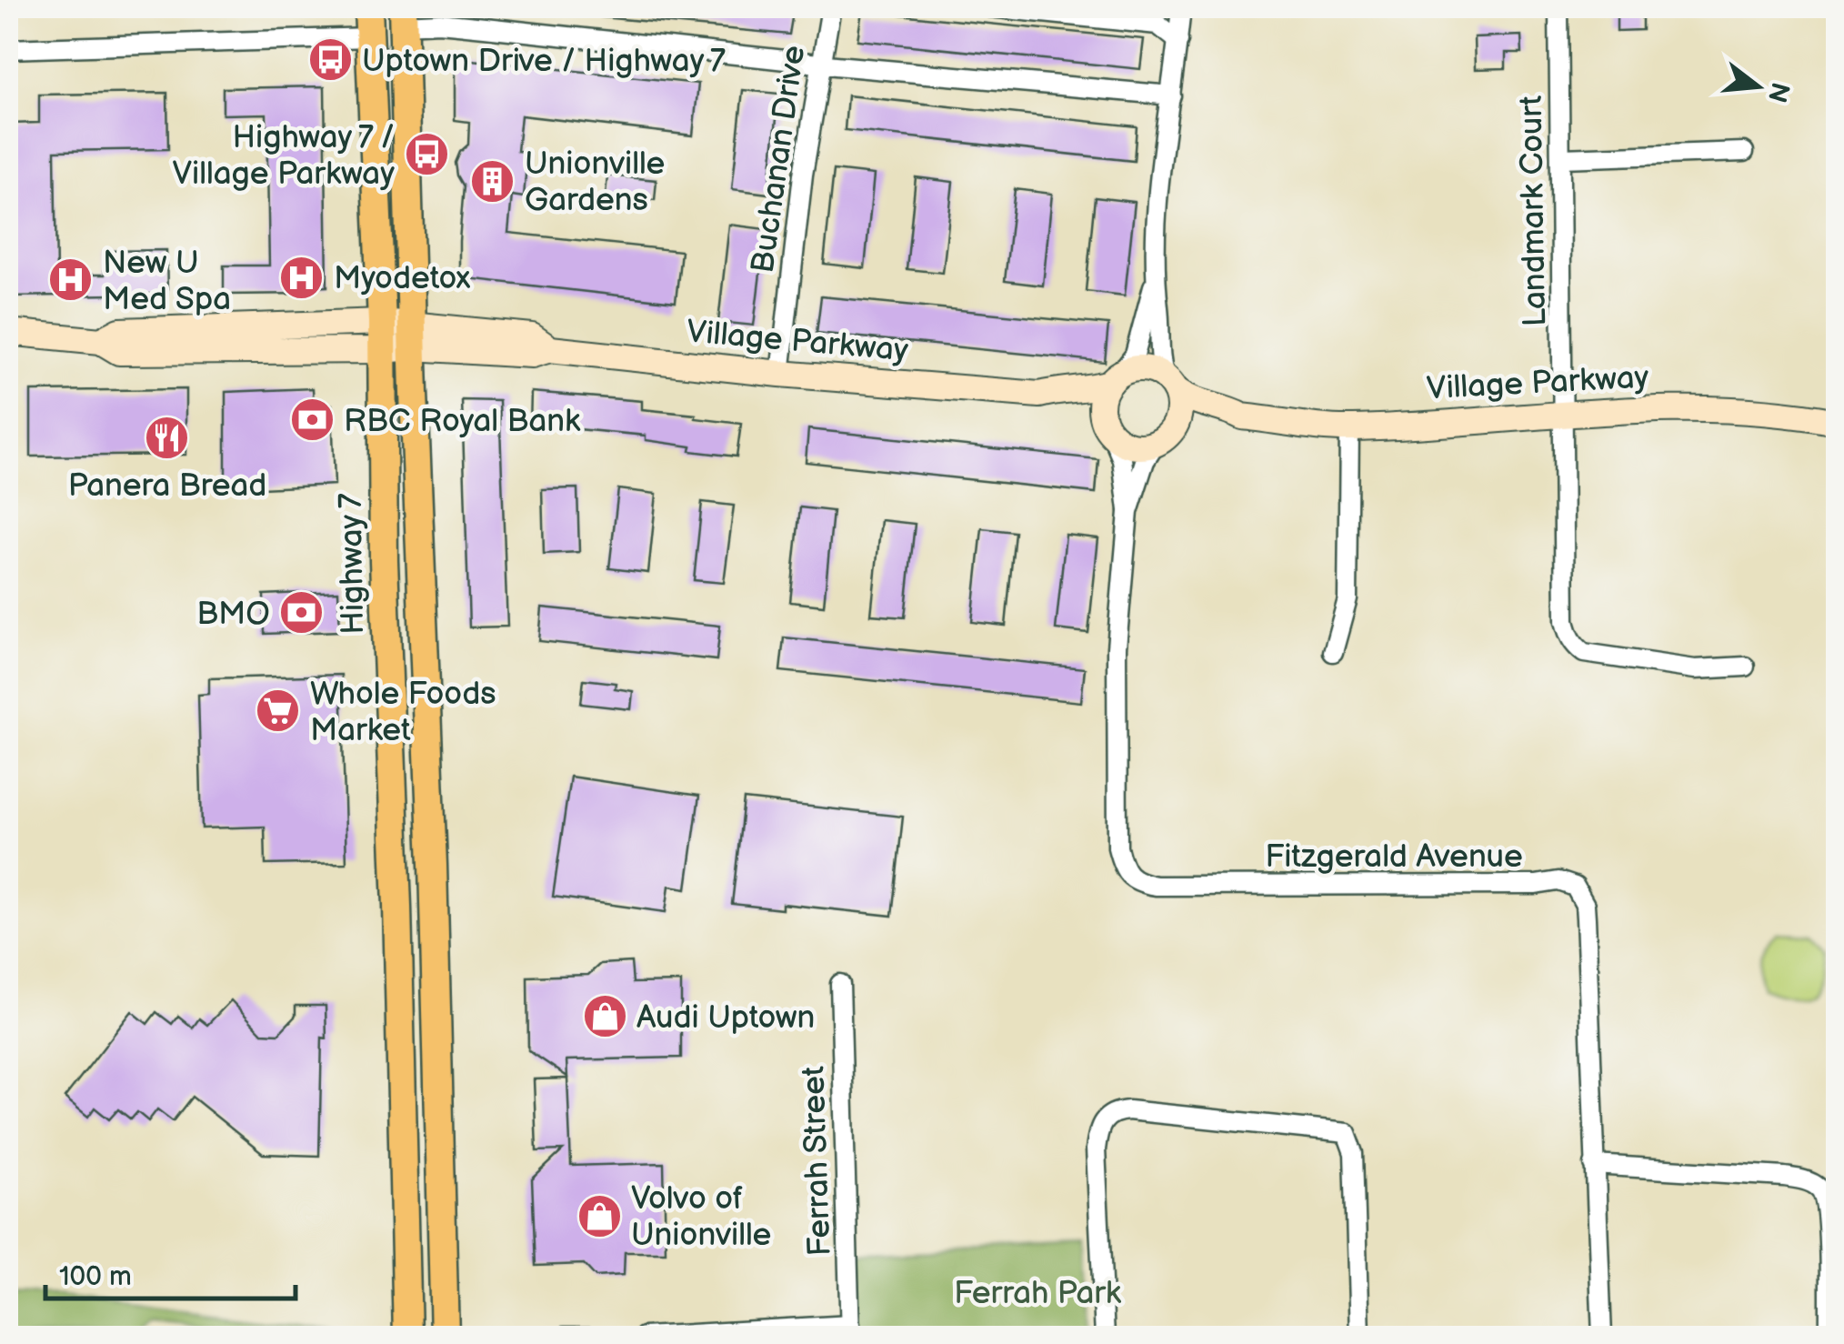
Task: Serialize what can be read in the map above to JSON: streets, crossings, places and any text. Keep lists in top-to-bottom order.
{
  "streets": {
    "main road": ["Village Parkway", "Highway 7"],
    "street": [
      "Buchanan Drive",
      "Landmark Court",
      "Fitzgerald Avenue",
      "Ferrah Street"
    ]
  },
  "crossings": [
    ["Buchanan Drive", "Village Parkway"],
    ["Landmark Court", "Village Parkway"],
    ["Village Parkway", "Highway 7"],
    ["Village Parkway", "Fitzgerald Avenue"]
  ],
  "parks": ["Ferrah Park"],
  "places": {
    "bus stop": ["Uptown Drive / Highway 7", "Highway 7 / Village Parkway"],
    "building": ["Unionville Gardens"],
    "hospital": ["Myodetox", "New U Med Spa"],
    "bank": ["RBC Royal Bank", "BMO"],
    "restaurant": ["Panera Bread"],
    "supermarket": ["Whole Foods Market"],
    "shop": ["Audi Uptown", "Volvo of Unionville"]
  },
  "scale_bar": "100 m",
  "north": "right"
}
